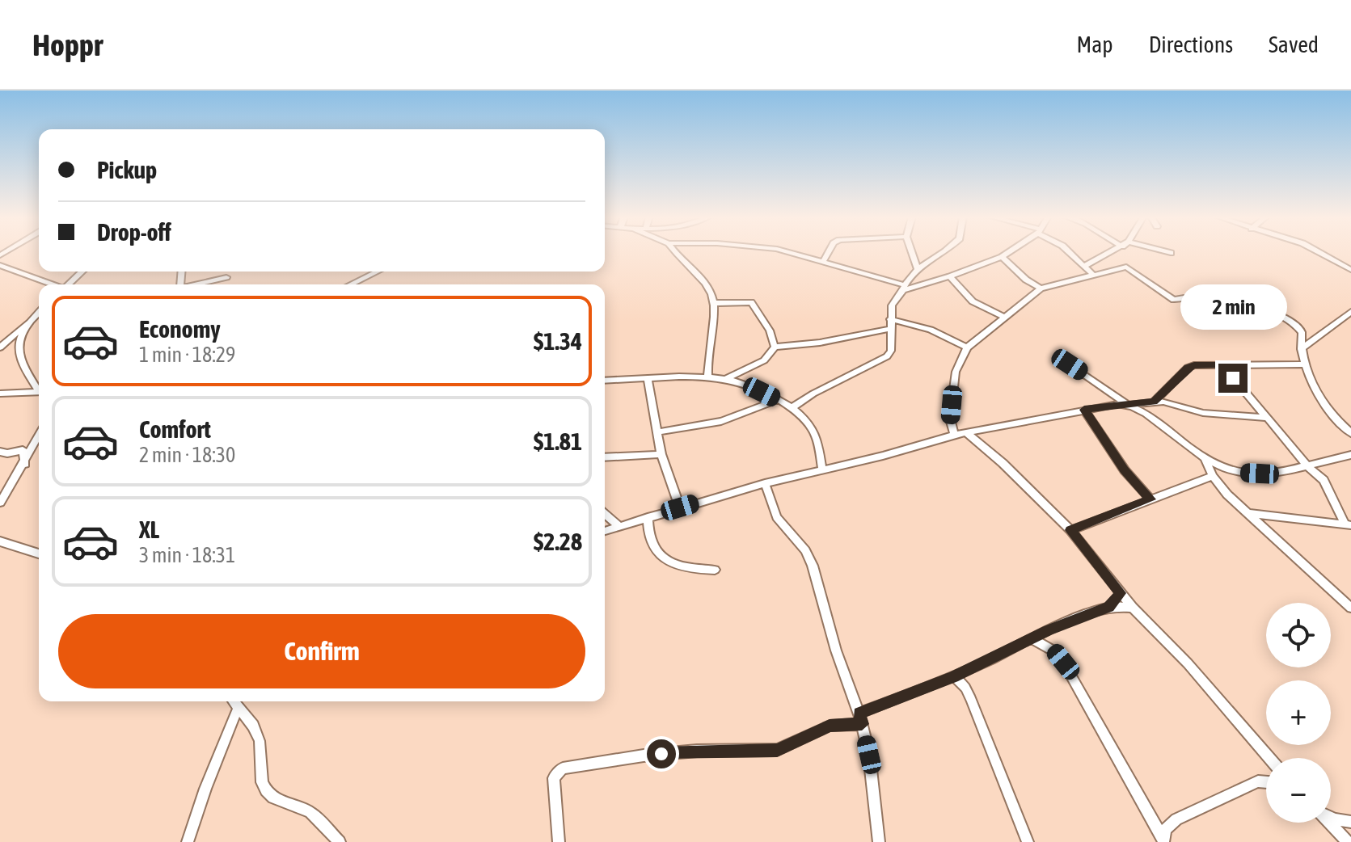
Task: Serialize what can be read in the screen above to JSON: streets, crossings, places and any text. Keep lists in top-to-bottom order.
{
  "page": {
    "header": "Hoppr",
    "nav": ["Map", "Directions", "Saved"],
    "banner": ["Pickup", "Drop-off"],
    "bubble": "2 min",
    "list": [
      {
        "name": "Economy",
        "note": "1 min · 18:29",
        "value": "$1.34"
      },
      {
        "name": "Comfort",
        "note": "2 min · 18:30",
        "value": "$1.81"
      },
      {
        "name": "XL",
        "note": "3 min · 18:31",
        "value": "$2.28"
      }
    ],
    "buttons": "Confirm",
    "map_buttons": ["+", "−"]
  }
}
